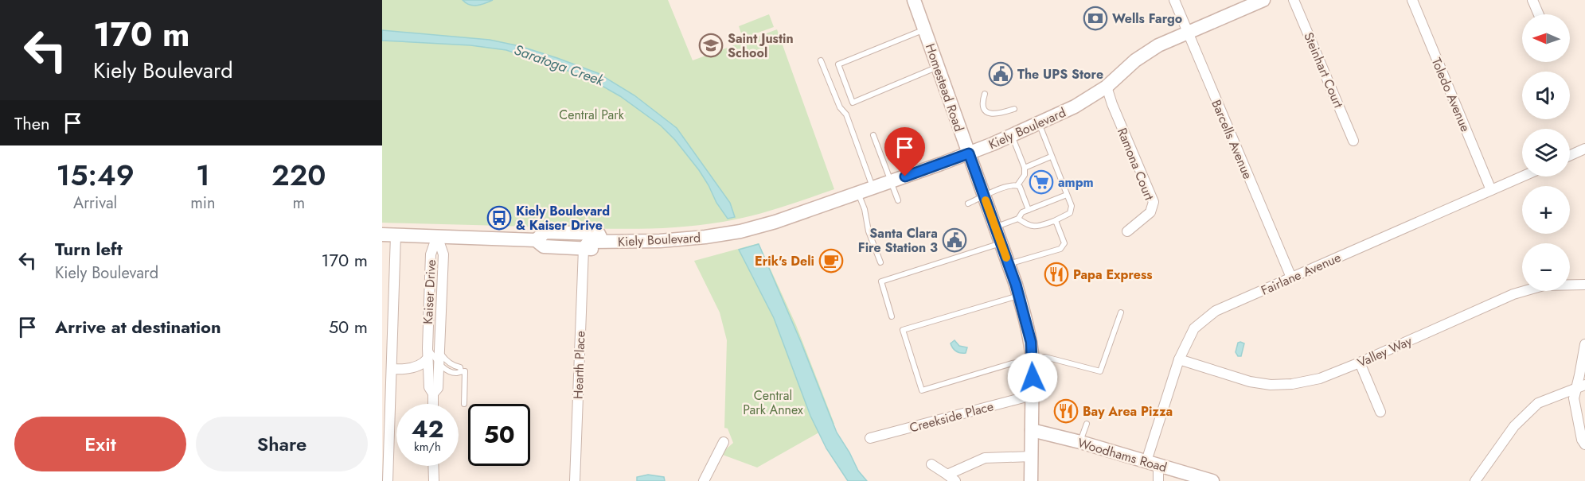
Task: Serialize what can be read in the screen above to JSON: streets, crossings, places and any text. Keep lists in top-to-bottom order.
{
  "streets": {
    "main road": ["Homestead Road", "Kiely Boulevard", "Woodhams Road"],
    "street": [
      "Steinhart Court",
      "Toledo Avenue",
      "Barcells Avenue",
      "Ramona Court",
      "Fairlane Avenue",
      "Kaiser Drive",
      "Valley Way",
      "Hearth Place",
      "Creekside Place"
    ]
  },
  "crossings": [
    ["Homestead Road", "Kiely Boulevard"],
    ["Homestead Road", "Creekside Place"],
    ["Homestead Road", "Woodhams Road"],
    ["Toledo Avenue", "Fairlane Avenue"],
    ["Kiely Boulevard", "Barcells Avenue"],
    ["Kiely Boulevard", "Ramona Court"],
    ["Kiely Boulevard", "Kaiser Drive"],
    ["Kiely Boulevard", "Hearth Place"],
    ["Barcells Avenue", "Fairlane Avenue"],
    ["Fairlane Avenue", "Valley Way"],
    ["Fairlane Avenue", "Woodhams Road"]
  ],
  "water": ["Saratoga Creek"],
  "parks": ["Central Park", "Central Park Annex"],
  "places": {
    "bank": ["Wells Fargo"],
    "school or university": ["Saint Justin School"],
    "public building": ["The UPS Store", "Santa Clara Fire Station 3"],
    "supermarket": ["ampm"],
    "bus stop": ["Kiely Boulevard & Kaiser Drive"],
    "cafe": ["Erik's Deli"],
    "restaurant": ["Papa Express", "Bay Area Pizza"]
  },
  "north": "left",
  "page": {
    "turn": ["170 m", "Kiely Boulevard"],
    "map_buttons": ["+", "−"],
    "then": "Then",
    "eta": [
      "15:49",
      "Arrival",
      "1",
      "min",
      "220",
      "m"
    ],
    "list": [
      {
        "name": "Turn left",
        "note": "Kiely Boulevard",
        "value": "170 m"
      },
      {
        "name": "Arrive at destination",
        "value": "50 m"
      }
    ],
    "speed": "42 km/h",
    "limit": "50",
    "buttons": ["Exit", "Share"]
  }
}
